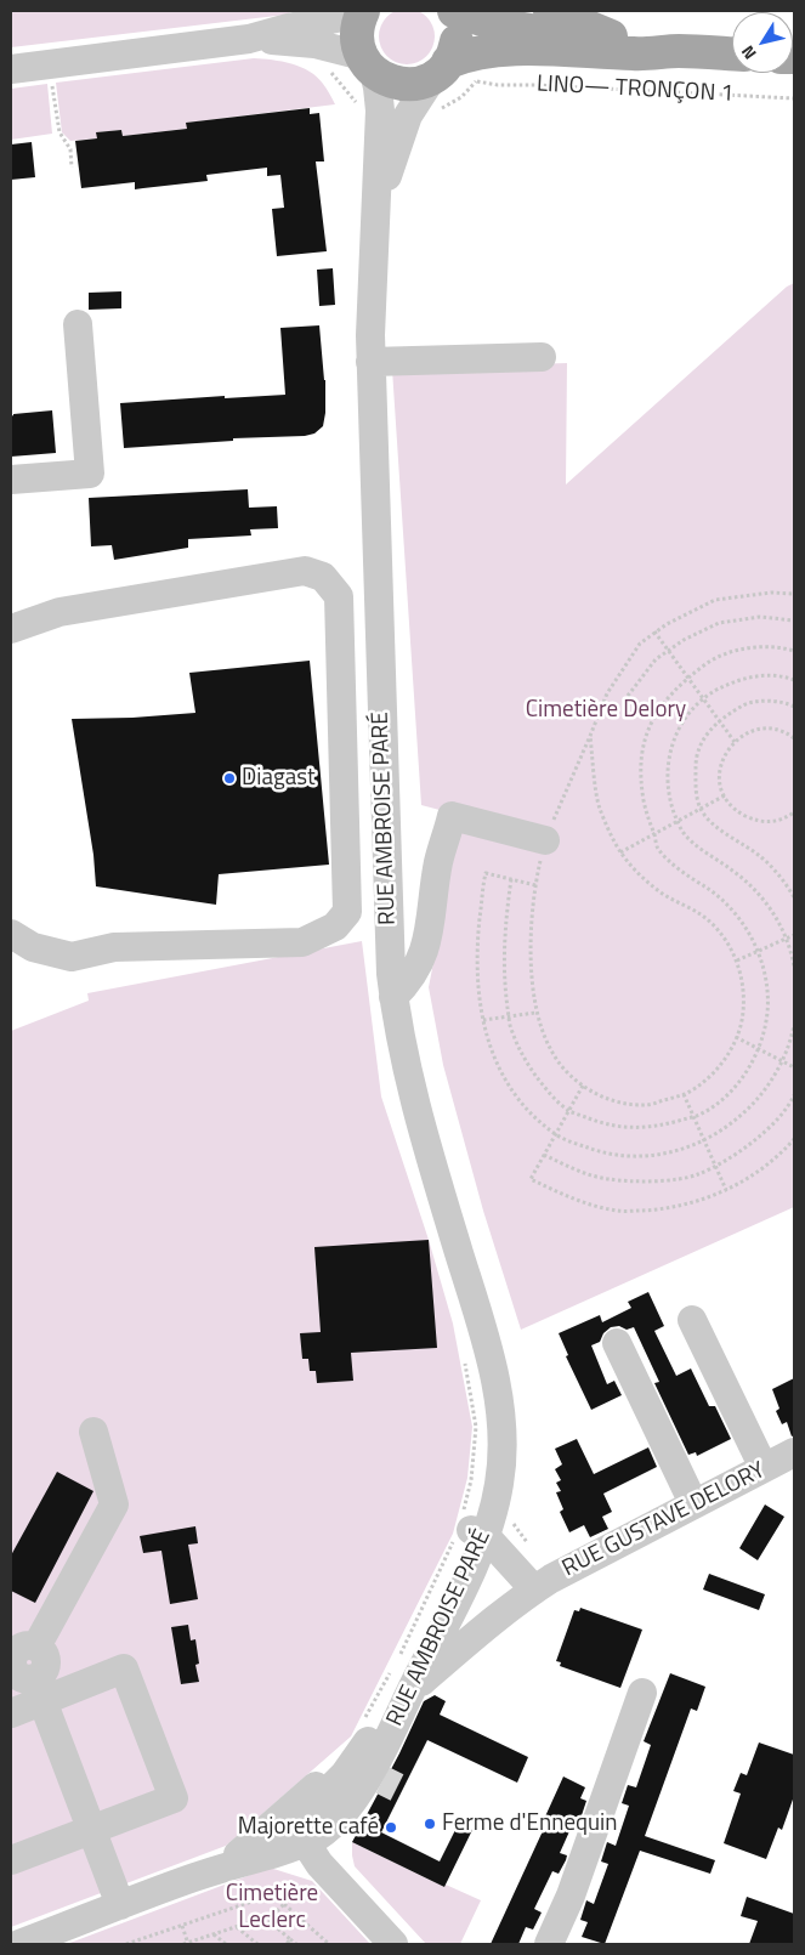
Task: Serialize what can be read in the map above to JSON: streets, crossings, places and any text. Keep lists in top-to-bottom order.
{
  "streets": {
    "main road": ["LINO— TRONÇON 1"],
    "street": ["RUE AMBROISE PARÉ", "RUE GUSTAVE DELORY"]
  },
  "crossings": [
    ["RUE AMBROISE PARÉ", "RUE GUSTAVE DELORY"]
  ],
  "parks": ["Cimetière Delory", "Cimetière Leclerc"],
  "places": ["Diagast", "Ferme d'Ennequin", "Majorette café"],
  "north": "bottom left"
}
